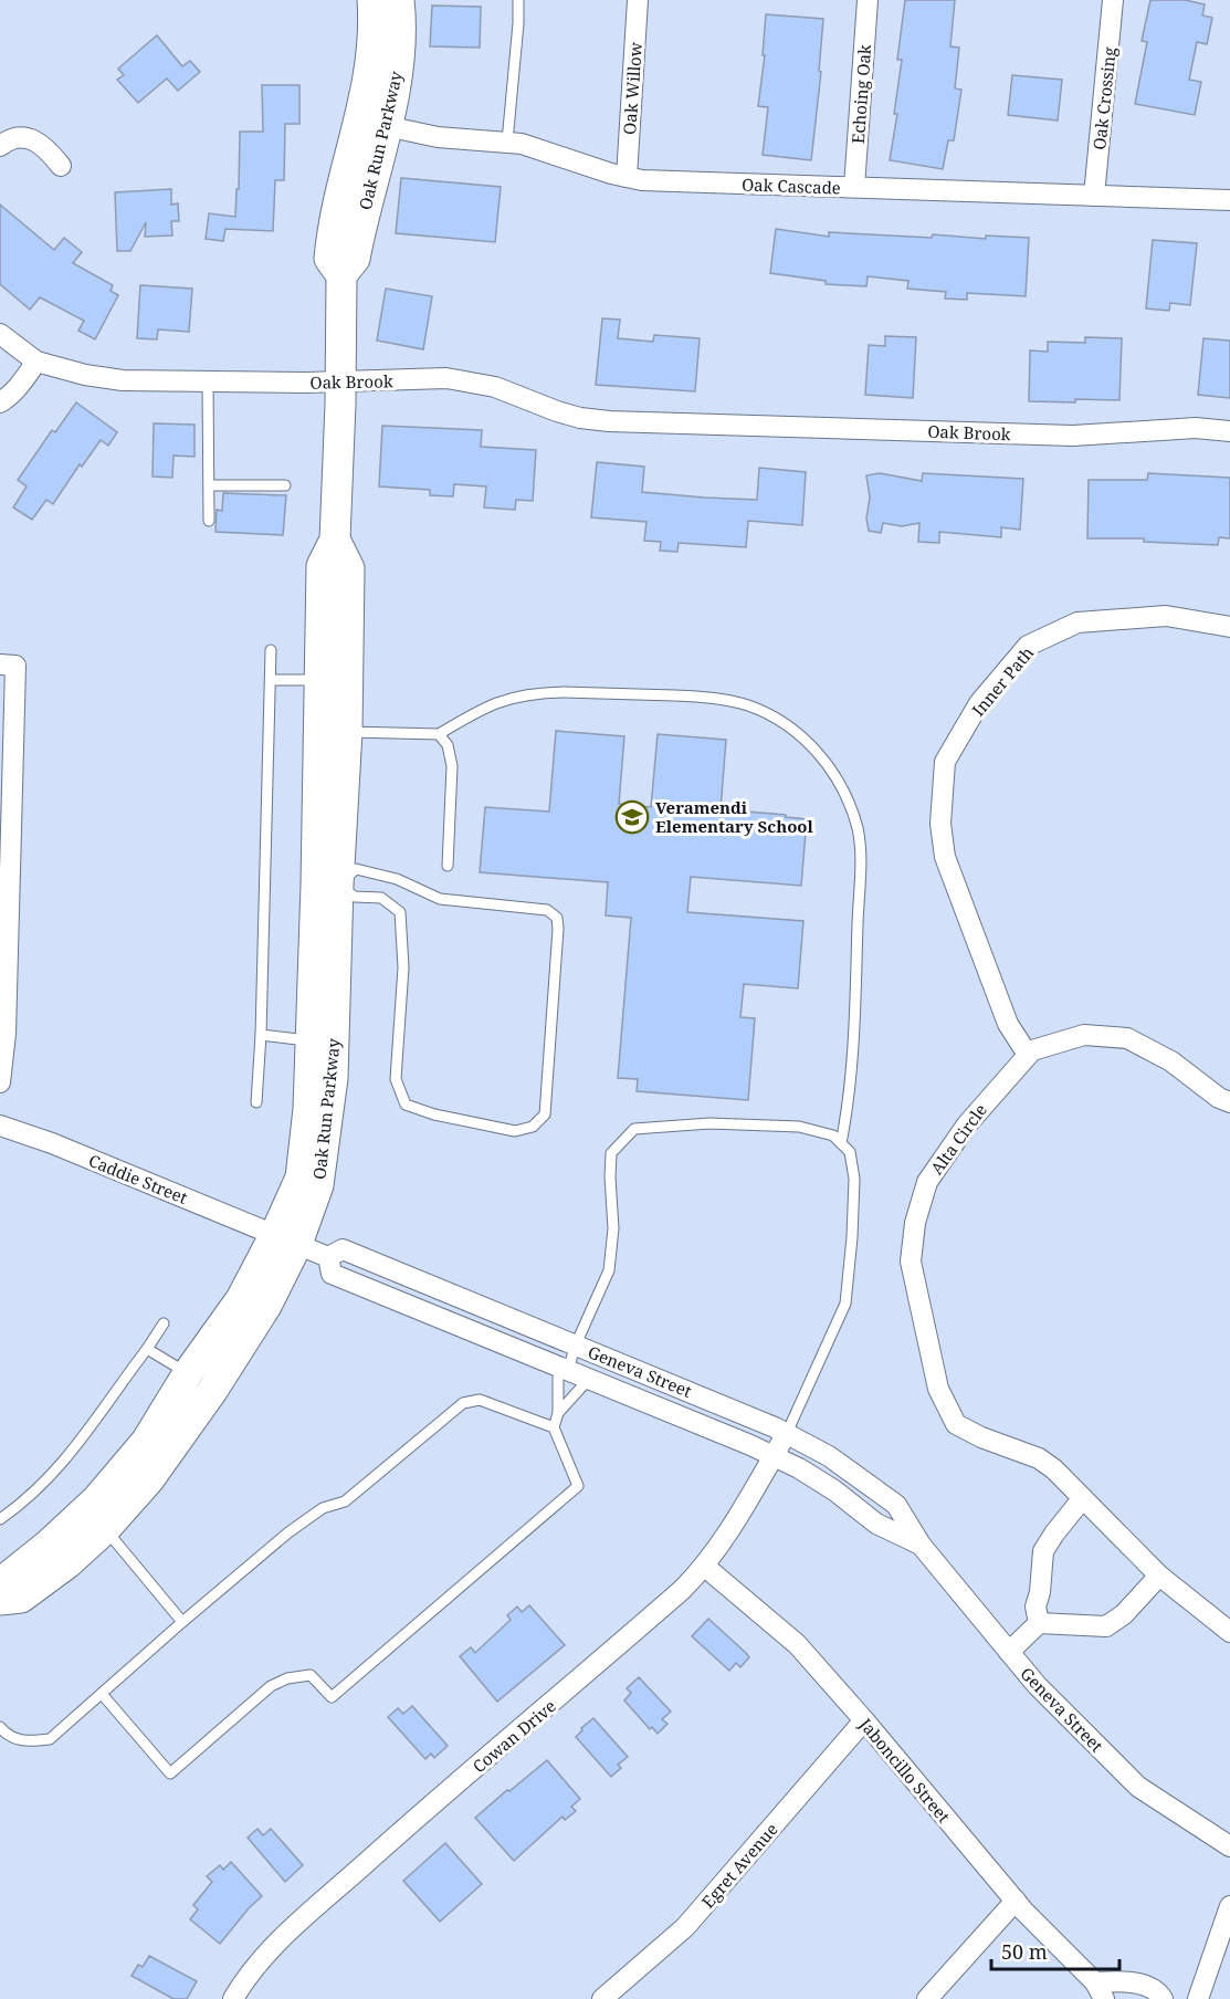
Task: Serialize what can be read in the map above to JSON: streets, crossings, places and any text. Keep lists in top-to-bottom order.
{
  "streets": {
    "street": [
      "Oak Willow",
      "Echoing Oak",
      "Oak Crossing",
      "Oak Run Parkway",
      "Oak Cascade",
      "Oak Brook",
      "Inner Path",
      "Alta Circle",
      "Caddie Street",
      "Geneva Street",
      "Cowan Drive",
      "Jaboncillo Street",
      "Egret Avenue"
    ]
  },
  "crossings": [
    ["Oak Willow", "Oak Cascade"],
    ["Echoing Oak", "Oak Cascade"],
    ["Oak Crossing", "Oak Cascade"],
    ["Oak Run Parkway", "Oak Cascade"],
    ["Oak Run Parkway", "Oak Brook"],
    ["Oak Run Parkway", "Caddie Street"],
    ["Oak Run Parkway", "Geneva Street"],
    ["Inner Path", "Alta Circle"],
    ["Caddie Street", "Geneva Street"],
    ["Geneva Street", "Cowan Drive"],
    ["Cowan Drive", "Jaboncillo Street"],
    ["Jaboncillo Street", "Egret Avenue"]
  ],
  "places": {
    "school or university": ["Veramendi Elementary School"]
  },
  "scale_bar": "50 m"
}
